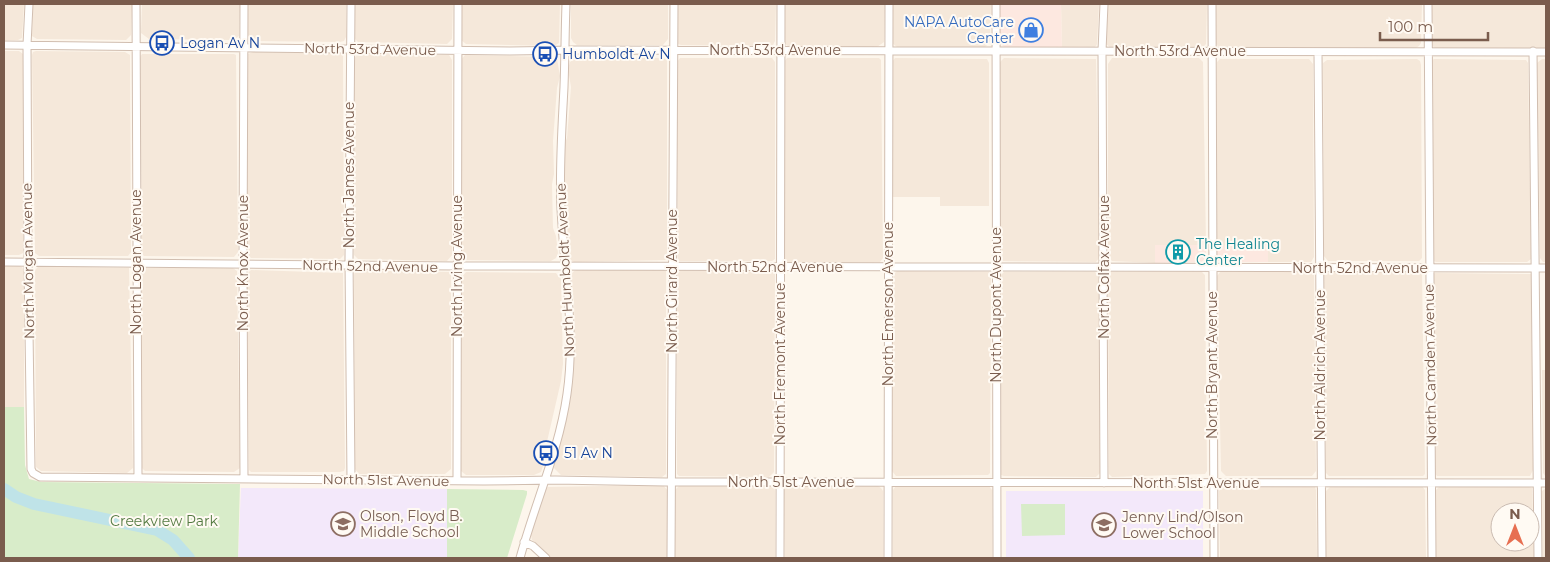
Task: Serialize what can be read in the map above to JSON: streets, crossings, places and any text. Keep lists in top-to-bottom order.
{
  "streets": {
    "street": [
      "North 53rd Avenue",
      "North James Avenue",
      "North Morgan Avenue",
      "North Logan Avenue",
      "North Knox Avenue",
      "North 52nd Avenue",
      "North Irving Avenue",
      "North Colfax Avenue",
      "North Humboldt Avenue",
      "North Girard Avenue",
      "North Emerson Avenue",
      "North Dupont Avenue",
      "North Fremont Avenue",
      "North Bryant Avenue",
      "North Aldrich Avenue",
      "North Camden Avenue",
      "North 51st Avenue"
    ]
  },
  "crossings": [
    ["North 53rd Avenue", "North James Avenue"],
    ["North 53rd Avenue", "North Morgan Avenue"],
    ["North 53rd Avenue", "North Logan Avenue"],
    ["North 53rd Avenue", "North Knox Avenue"],
    ["North 53rd Avenue", "North Irving Avenue"],
    ["North 53rd Avenue", "North Colfax Avenue"],
    ["North 53rd Avenue", "North Humboldt Avenue"],
    ["North 53rd Avenue", "North Girard Avenue"],
    ["North 53rd Avenue", "North Emerson Avenue"],
    ["North 53rd Avenue", "North Dupont Avenue"],
    ["North 53rd Avenue", "North Fremont Avenue"],
    ["North 53rd Avenue", "North Bryant Avenue"],
    ["North 53rd Avenue", "North Aldrich Avenue"],
    ["North 53rd Avenue", "North Camden Avenue"],
    ["North James Avenue", "North 52nd Avenue"],
    ["North James Avenue", "North 51st Avenue"],
    ["North Morgan Avenue", "North 52nd Avenue"],
    ["North Morgan Avenue", "North 51st Avenue"],
    ["North Logan Avenue", "North 52nd Avenue"],
    ["North Logan Avenue", "North 51st Avenue"],
    ["North Knox Avenue", "North 52nd Avenue"],
    ["North Knox Avenue", "North 51st Avenue"],
    ["North 52nd Avenue", "North Irving Avenue"],
    ["North 52nd Avenue", "North Colfax Avenue"],
    ["North 52nd Avenue", "North Humboldt Avenue"],
    ["North 52nd Avenue", "North Girard Avenue"],
    ["North 52nd Avenue", "North Emerson Avenue"],
    ["North 52nd Avenue", "North Dupont Avenue"],
    ["North 52nd Avenue", "North Fremont Avenue"],
    ["North 52nd Avenue", "North Bryant Avenue"],
    ["North 52nd Avenue", "North Aldrich Avenue"],
    ["North 52nd Avenue", "North Camden Avenue"],
    ["North Irving Avenue", "North 51st Avenue"],
    ["North Colfax Avenue", "North 51st Avenue"],
    ["North Humboldt Avenue", "North 51st Avenue"],
    ["North Girard Avenue", "North 51st Avenue"],
    ["North Emerson Avenue", "North 51st Avenue"],
    ["North Dupont Avenue", "North 51st Avenue"],
    ["North Fremont Avenue", "North 51st Avenue"],
    ["North Bryant Avenue", "North 51st Avenue"],
    ["North Aldrich Avenue", "North 51st Avenue"],
    ["North Camden Avenue", "North 51st Avenue"]
  ],
  "parks": ["Creekview Park"],
  "places": {
    "shop": ["NAPA AutoCare Center"],
    "bus stop": ["Logan Av N", "Humboldt Av N", "51 Av N"],
    "building": ["The Healing Center"],
    "school or university": ["Olson, Floyd B. Middle School", "Jenny Lind/Olson Lower School"]
  },
  "scale_bar": "100 m",
  "north": "top"
}
